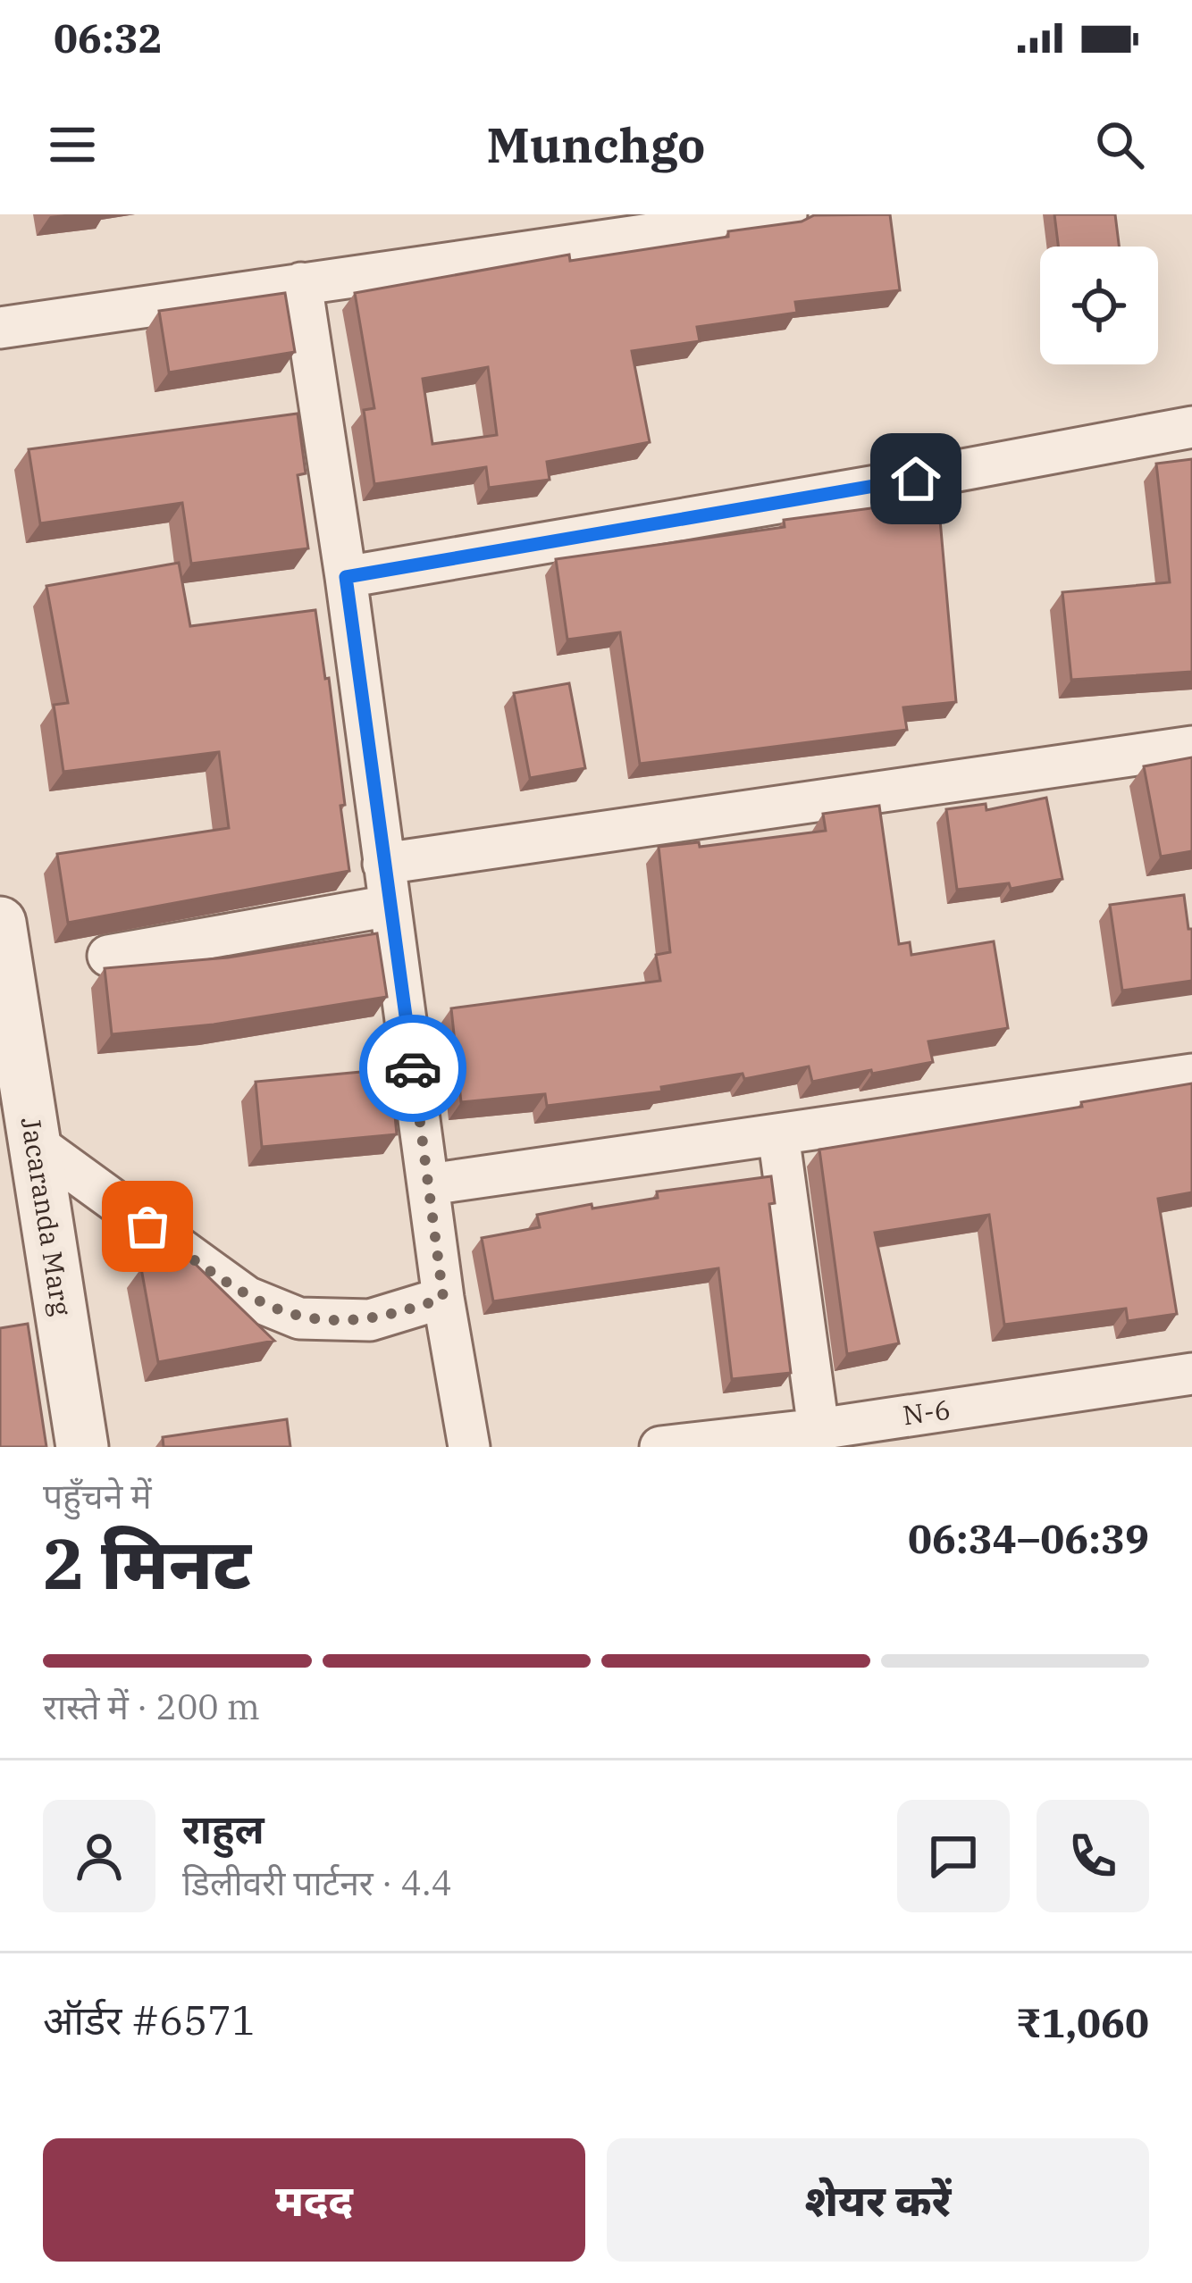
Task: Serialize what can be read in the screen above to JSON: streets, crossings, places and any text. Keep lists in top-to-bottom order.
{
  "streets": {
    "street": ["Jacaranda Marg", "N-6"]
  },
  "page": {
    "status": "06:32",
    "header": "Munchgo",
    "heading": ["2 मिनट", "पहुँचने में", "06:34–06:39"],
    "panel": [
      "राहुल",
      "डिलीवरी पार्टनर · 4.4",
      "ऑर्डर #6571",
      "₹1,060"
    ],
    "bar": "रास्ते में · 200 m",
    "buttons": ["मदद", "शेयर करें"]
  }
}
